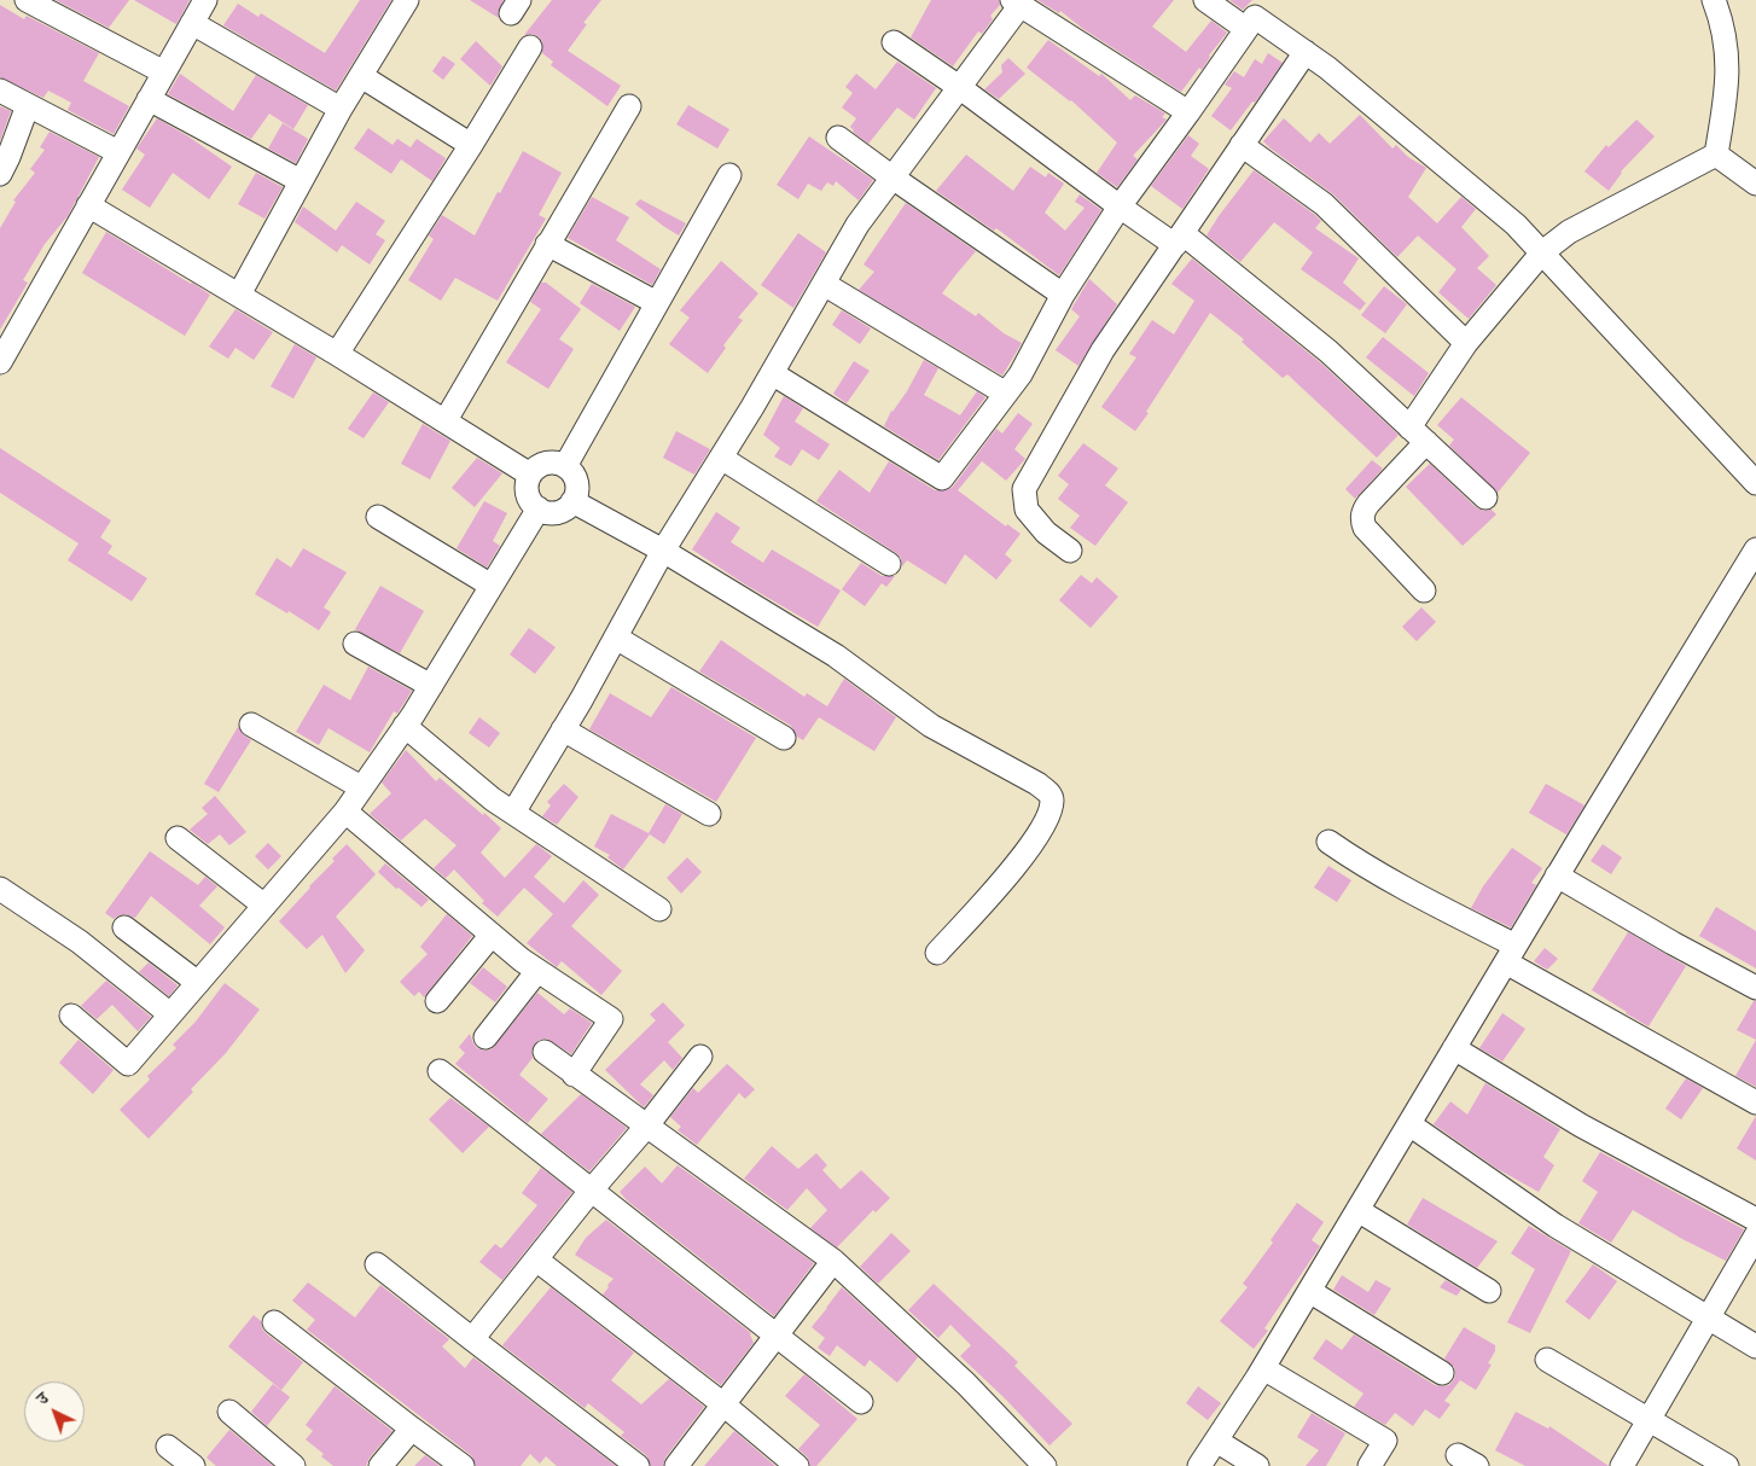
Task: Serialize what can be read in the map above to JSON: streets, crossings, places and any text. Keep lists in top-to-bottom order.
{
  "north": "top left"
}
